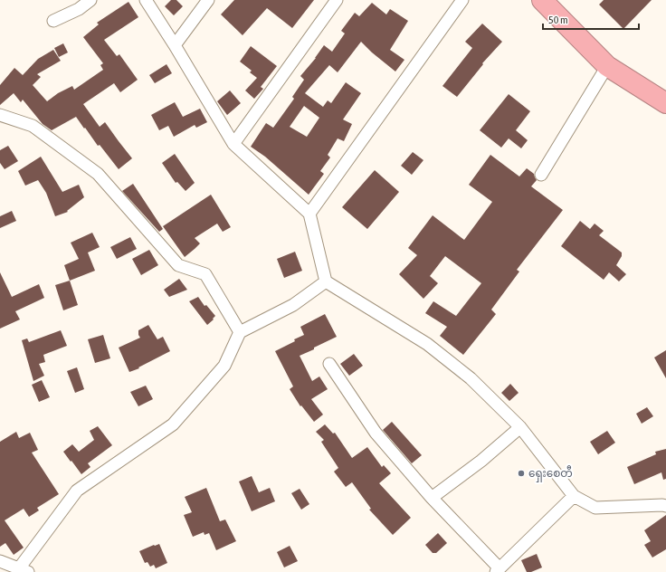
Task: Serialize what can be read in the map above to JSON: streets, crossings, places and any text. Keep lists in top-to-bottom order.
{
  "places": ["ရှေးစေတီ"],
  "scale_bar": "50 m"
}
